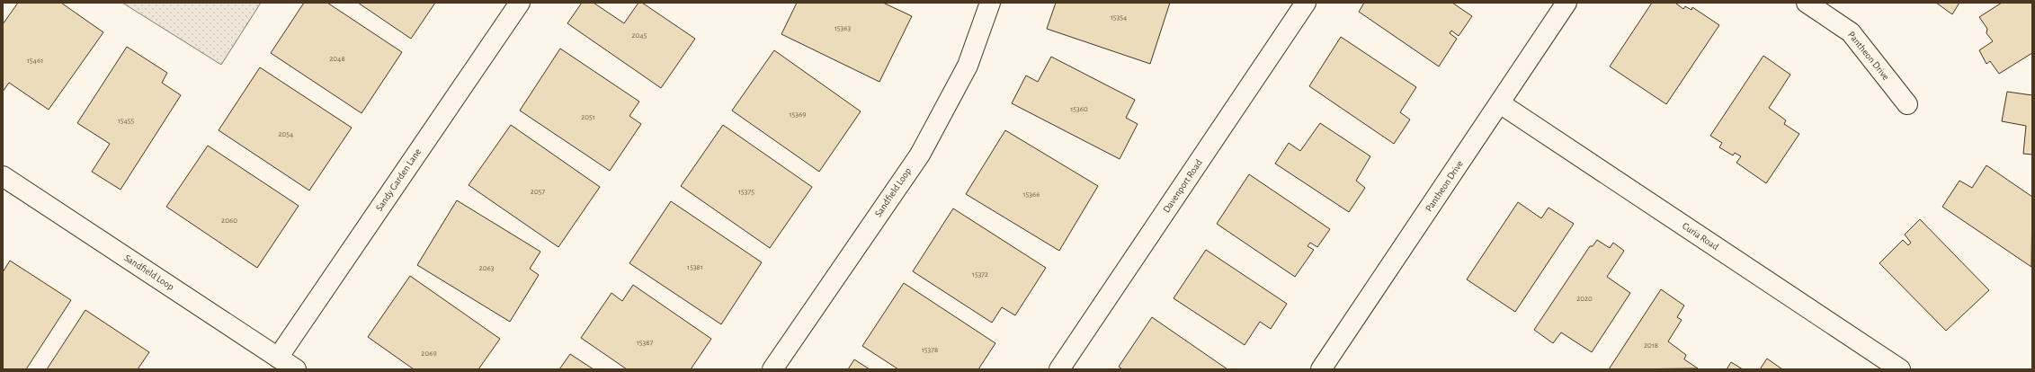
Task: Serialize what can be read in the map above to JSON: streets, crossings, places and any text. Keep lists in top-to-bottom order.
{
  "streets": {
    "street": [
      "Pantheon Drive",
      "Sandy Garden Lane",
      "Davenport Road",
      "Sandfield Loop",
      "Curia Road"
    ]
  },
  "crossings": [
    ["Pantheon Drive", "Curia Road"],
    ["Sandy Garden Lane", "Sandfield Loop"]
  ],
  "house_numbers": [
    "15354",
    "15363",
    "2045",
    "2048",
    "15461",
    "15360",
    "15369",
    "2051",
    "15455",
    "2054",
    "2057",
    "15375",
    "15366",
    "2060",
    "15381",
    "2063",
    "15372",
    "2020",
    "15387",
    "2018",
    "15378",
    "2069"
  ]
}
